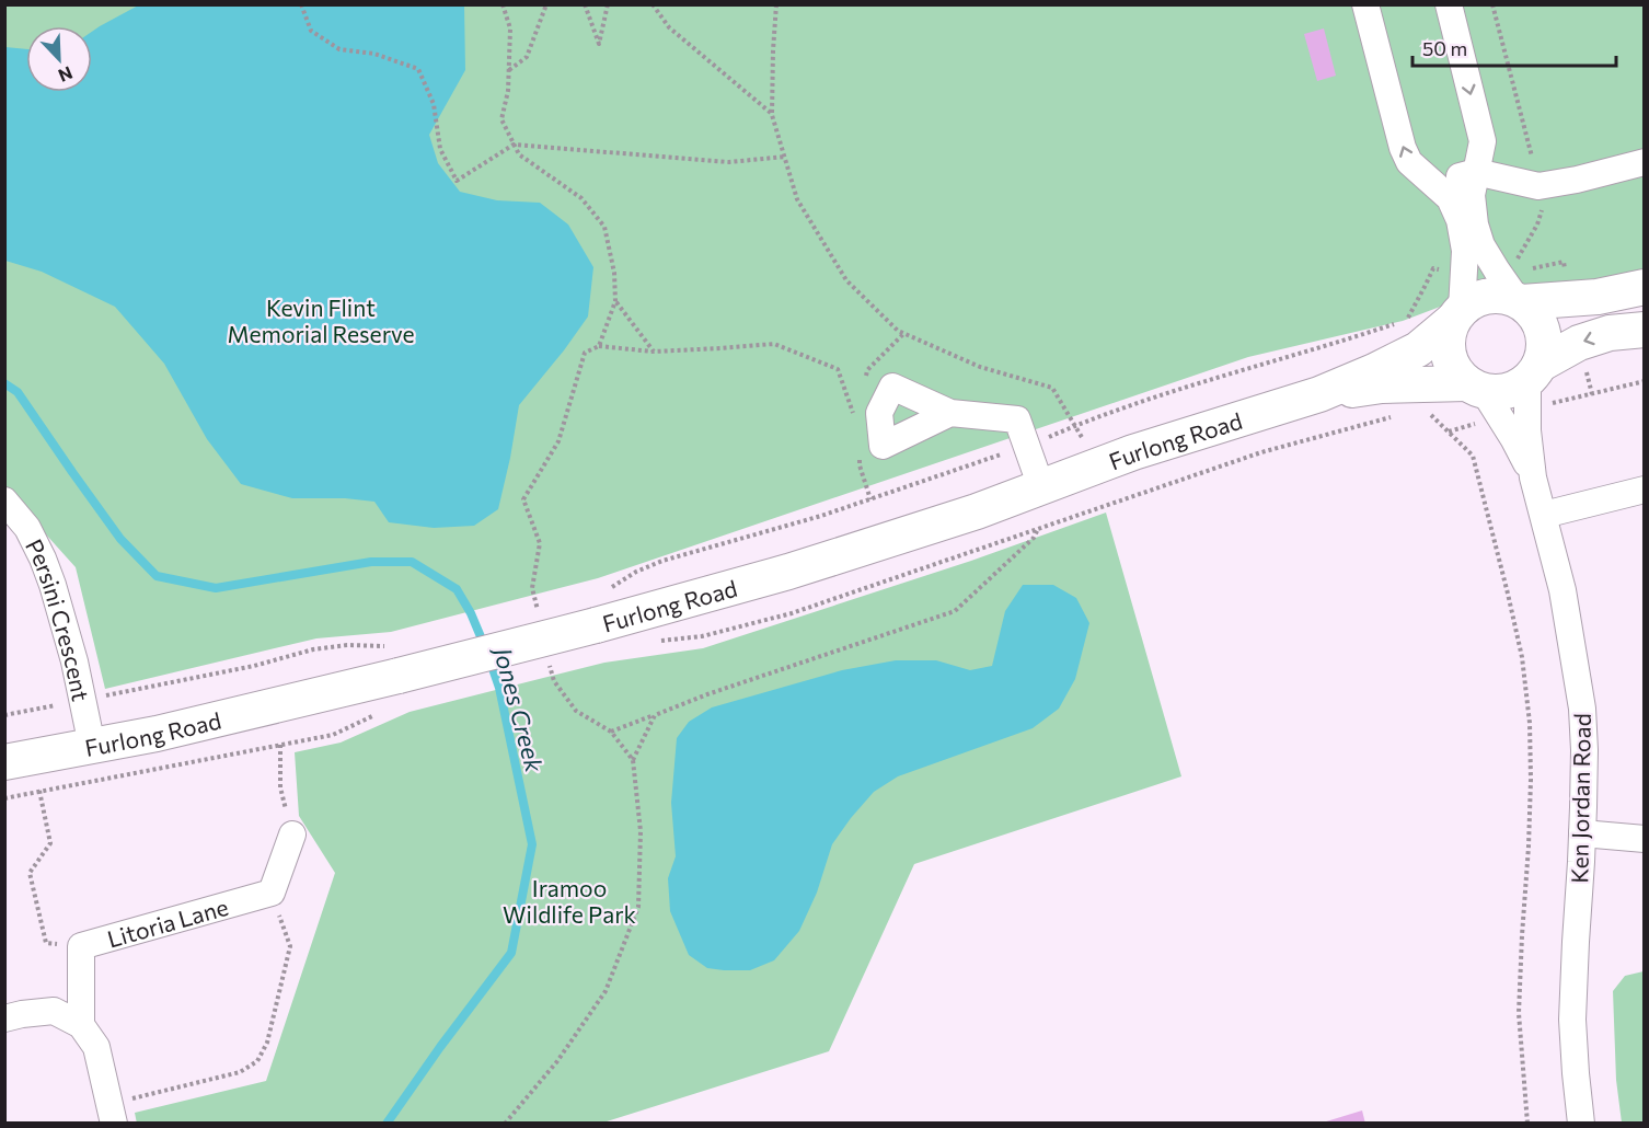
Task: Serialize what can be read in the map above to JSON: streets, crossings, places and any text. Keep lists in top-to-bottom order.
{
  "streets": {
    "main road": ["Furlong Road"],
    "street": ["Persini Crescent", "Ken Jordan Road", "Litoria Lane"]
  },
  "crossings": [
    ["Furlong Road", "Persini Crescent"],
    ["Furlong Road", "Ken Jordan Road"]
  ],
  "water": ["Jones Creek"],
  "parks": ["Kevin Flint Memorial Reserve", "Iramoo Wildlife Park"],
  "scale_bar": "50 m",
  "north": "bottom right"
}
